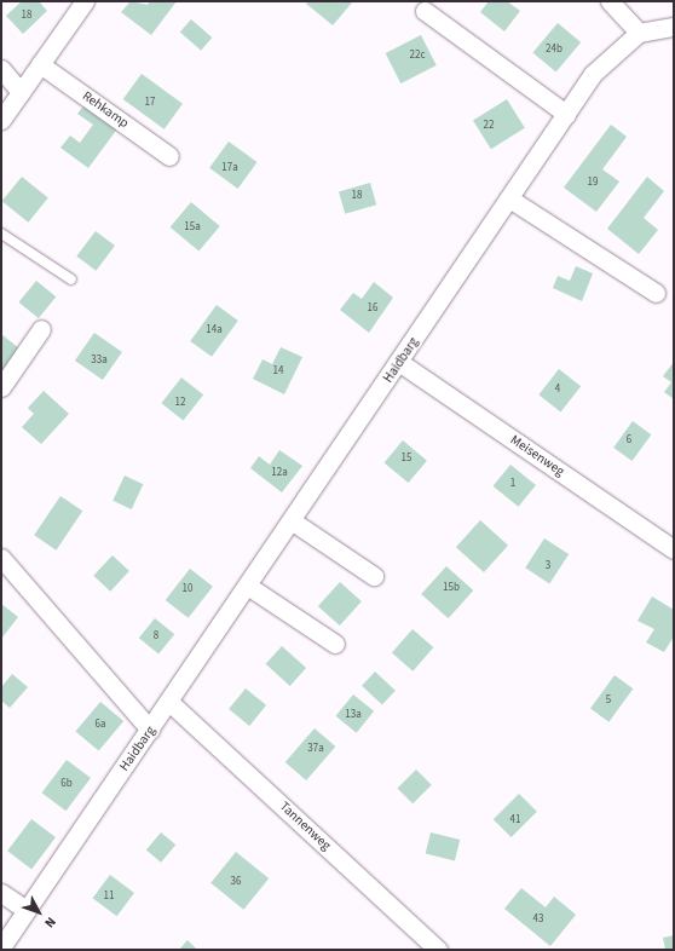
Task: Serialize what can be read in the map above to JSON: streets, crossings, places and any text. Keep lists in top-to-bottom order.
{
  "streets": {
    "street": [
      "Rehkamp",
      "Haidbarg",
      "Meisenweg",
      "Tannenweg"
    ]
  },
  "crossings": [
    ["Haidbarg", "Meisenweg"],
    ["Haidbarg", "Tannenweg"]
  ],
  "house_numbers": [
    "18",
    "24b",
    "22c",
    "17",
    "22",
    "17a",
    "19",
    "18",
    "15a",
    "16",
    "14a",
    "33a",
    "14",
    "4",
    "12",
    "6",
    "15",
    "12a",
    "1",
    "3",
    "15b",
    "10",
    "8",
    "5",
    "13a",
    "6a",
    "37a",
    "6b",
    "41",
    "36",
    "11",
    "43"
  ],
  "north": "bottom right"
}
